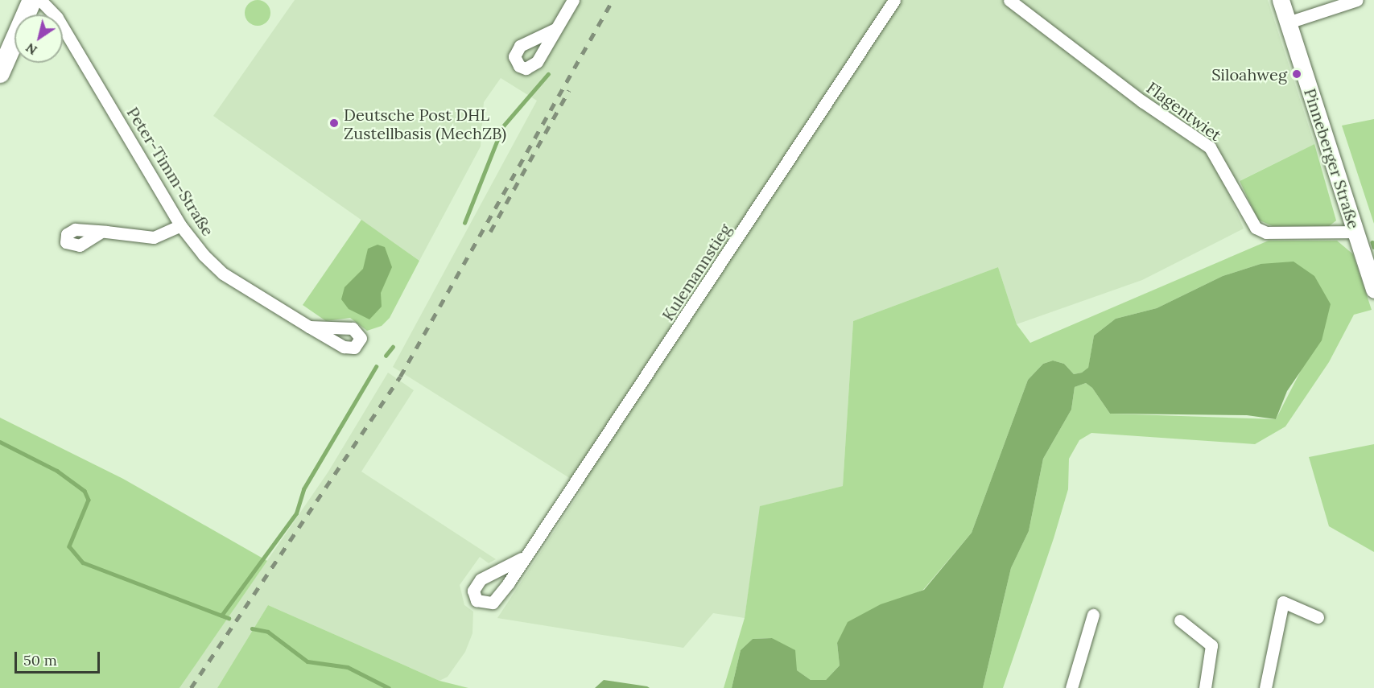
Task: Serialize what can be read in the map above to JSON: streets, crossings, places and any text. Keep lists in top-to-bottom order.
{
  "streets": {
    "main road": ["Pinneberger Straße"],
    "street": ["Flagentwiet", "Peter-Timm-Straße", "Kulemannstieg"]
  },
  "crossings": [
    ["Flagentwiet", "Pinneberger Straße"]
  ],
  "places": ["Siloahweg", "Deutsche Post DHL Zustellbasis (MechZB)"],
  "scale_bar": "50 m",
  "north": "bottom left"
}
